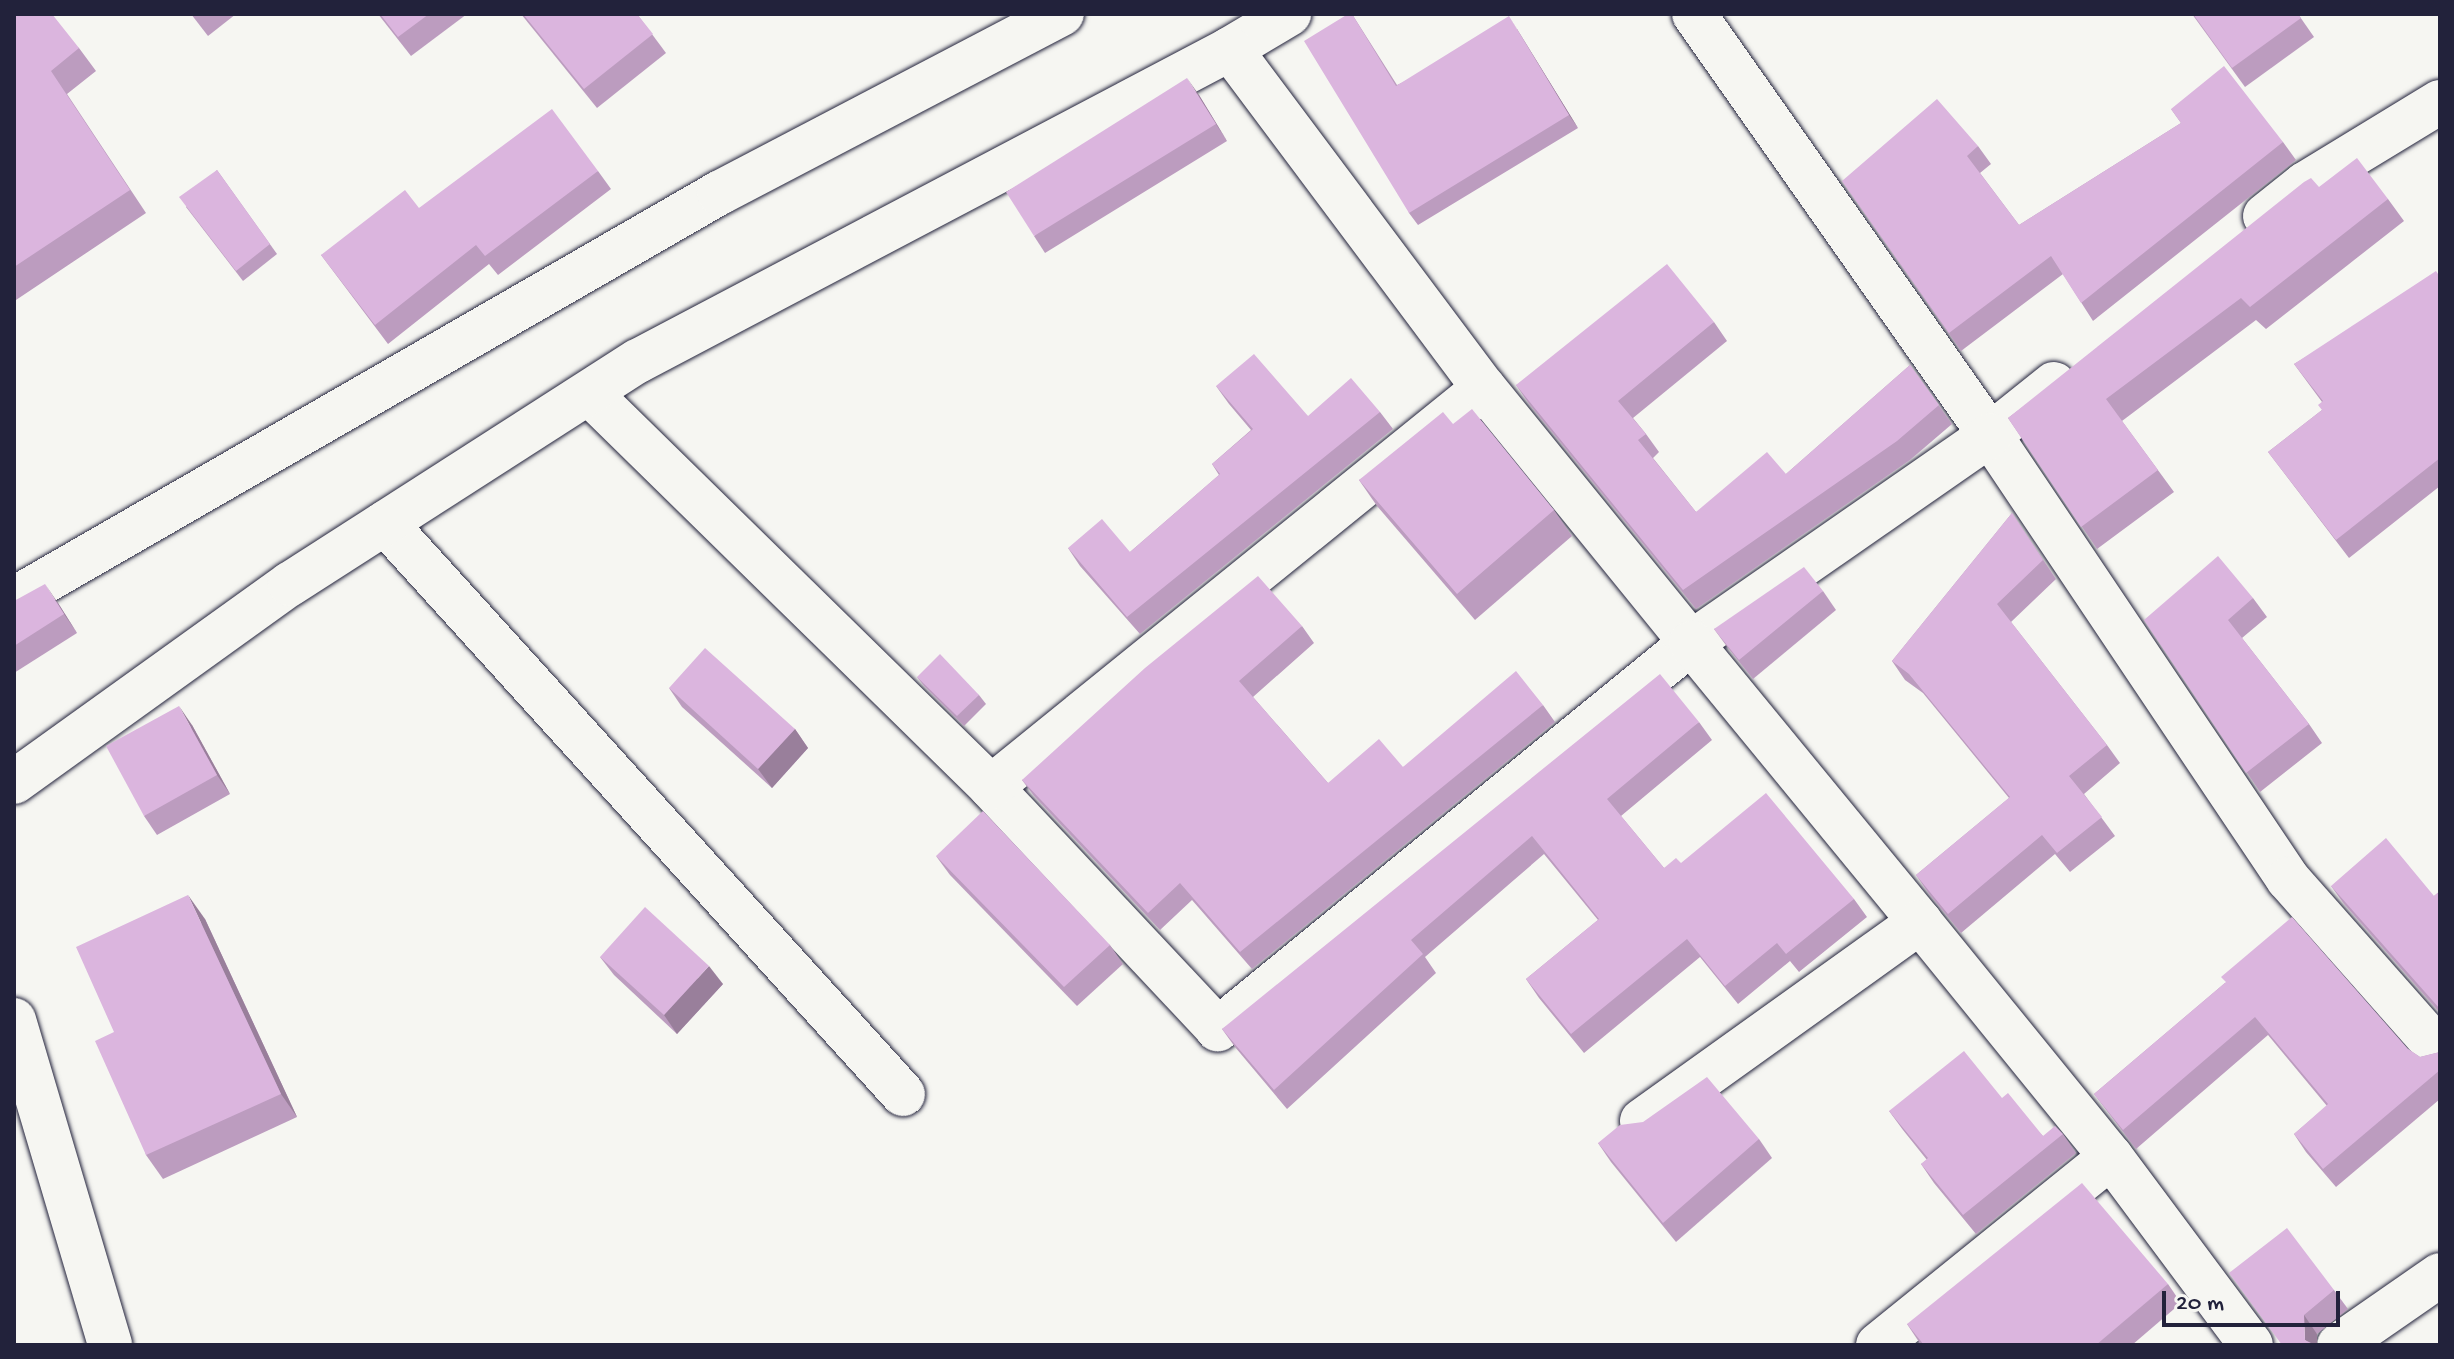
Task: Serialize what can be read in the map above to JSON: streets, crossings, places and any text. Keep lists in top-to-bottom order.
{
  "scale_bar": "20 m"
}
